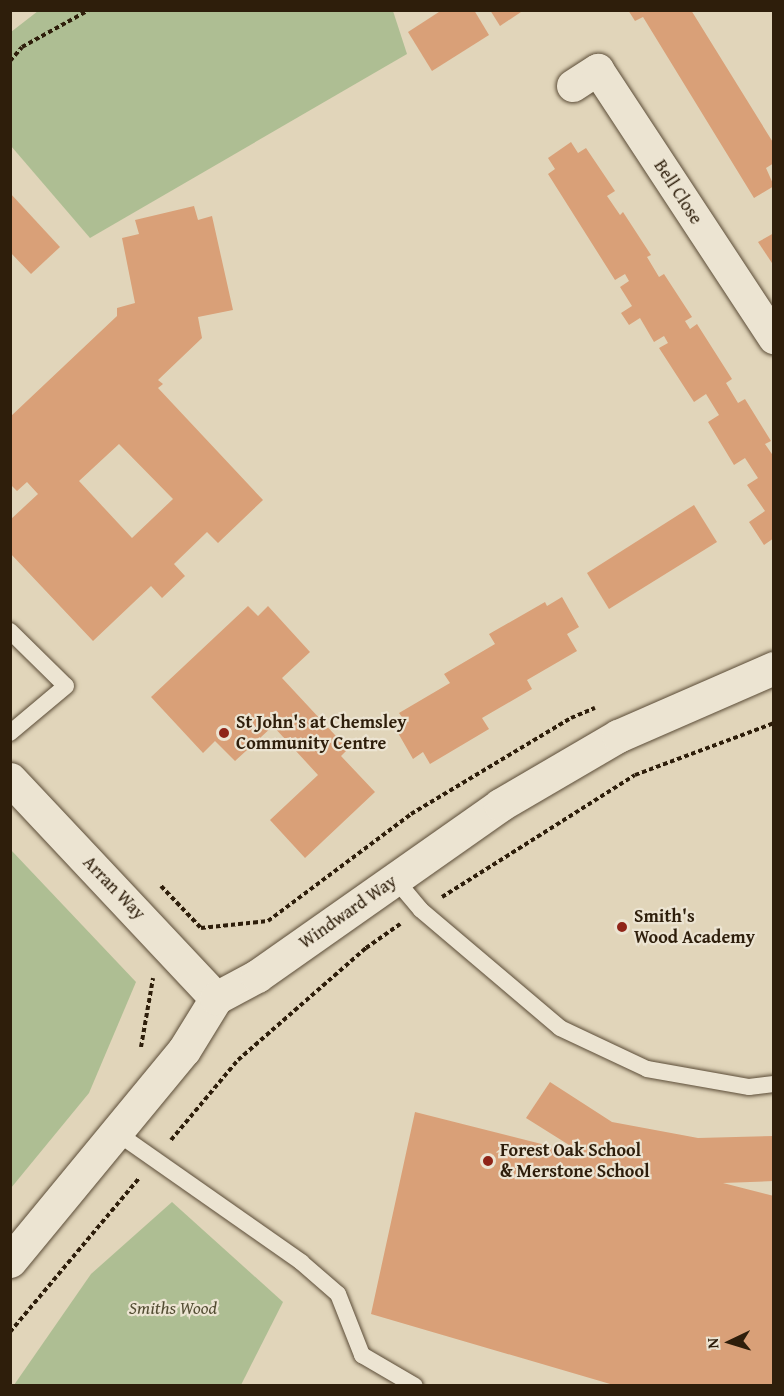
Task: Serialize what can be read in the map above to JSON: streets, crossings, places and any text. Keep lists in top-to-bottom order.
{
  "streets": {
    "street": ["Bell Close", "Arran Way", "Windward Way"]
  },
  "crossings": [
    ["Arran Way", "Windward Way"]
  ],
  "parks": ["Smiths Wood"],
  "places": ["St John's at Chemsley Community Centre", "Smith's Wood Academy", "Forest Oak School & Merstone School"],
  "north": "left"
}
